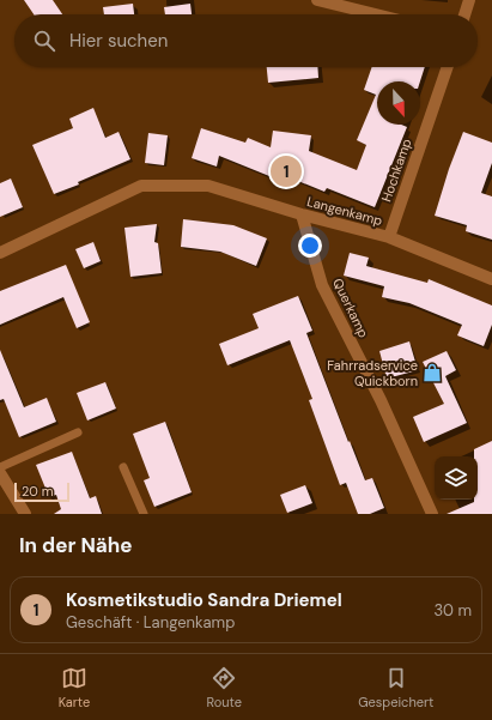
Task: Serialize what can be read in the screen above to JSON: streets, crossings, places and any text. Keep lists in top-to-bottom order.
{
  "streets": {
    "street": ["Hochkamp", "Langenkamp", "Querkamp"]
  },
  "crossings": [
    ["Hochkamp", "Langenkamp"],
    ["Langenkamp", "Querkamp"]
  ],
  "places": {
    "shop": ["Fahrradservice Quickborn"]
  },
  "scale_bar": "20 m",
  "north": "bottom",
  "page": {
    "search": "Hier suchen",
    "pins": "1",
    "scale": "20 m",
    "heading": "In der Nähe",
    "list": [
      {
        "mark": "1",
        "name": "Kosmetikstudio Sandra Driemel",
        "note": "Geschäft · Langenkamp",
        "value": "30 m"
      }
    ],
    "nav": ["Karte", "Route", "Gespeichert"]
  }
}
